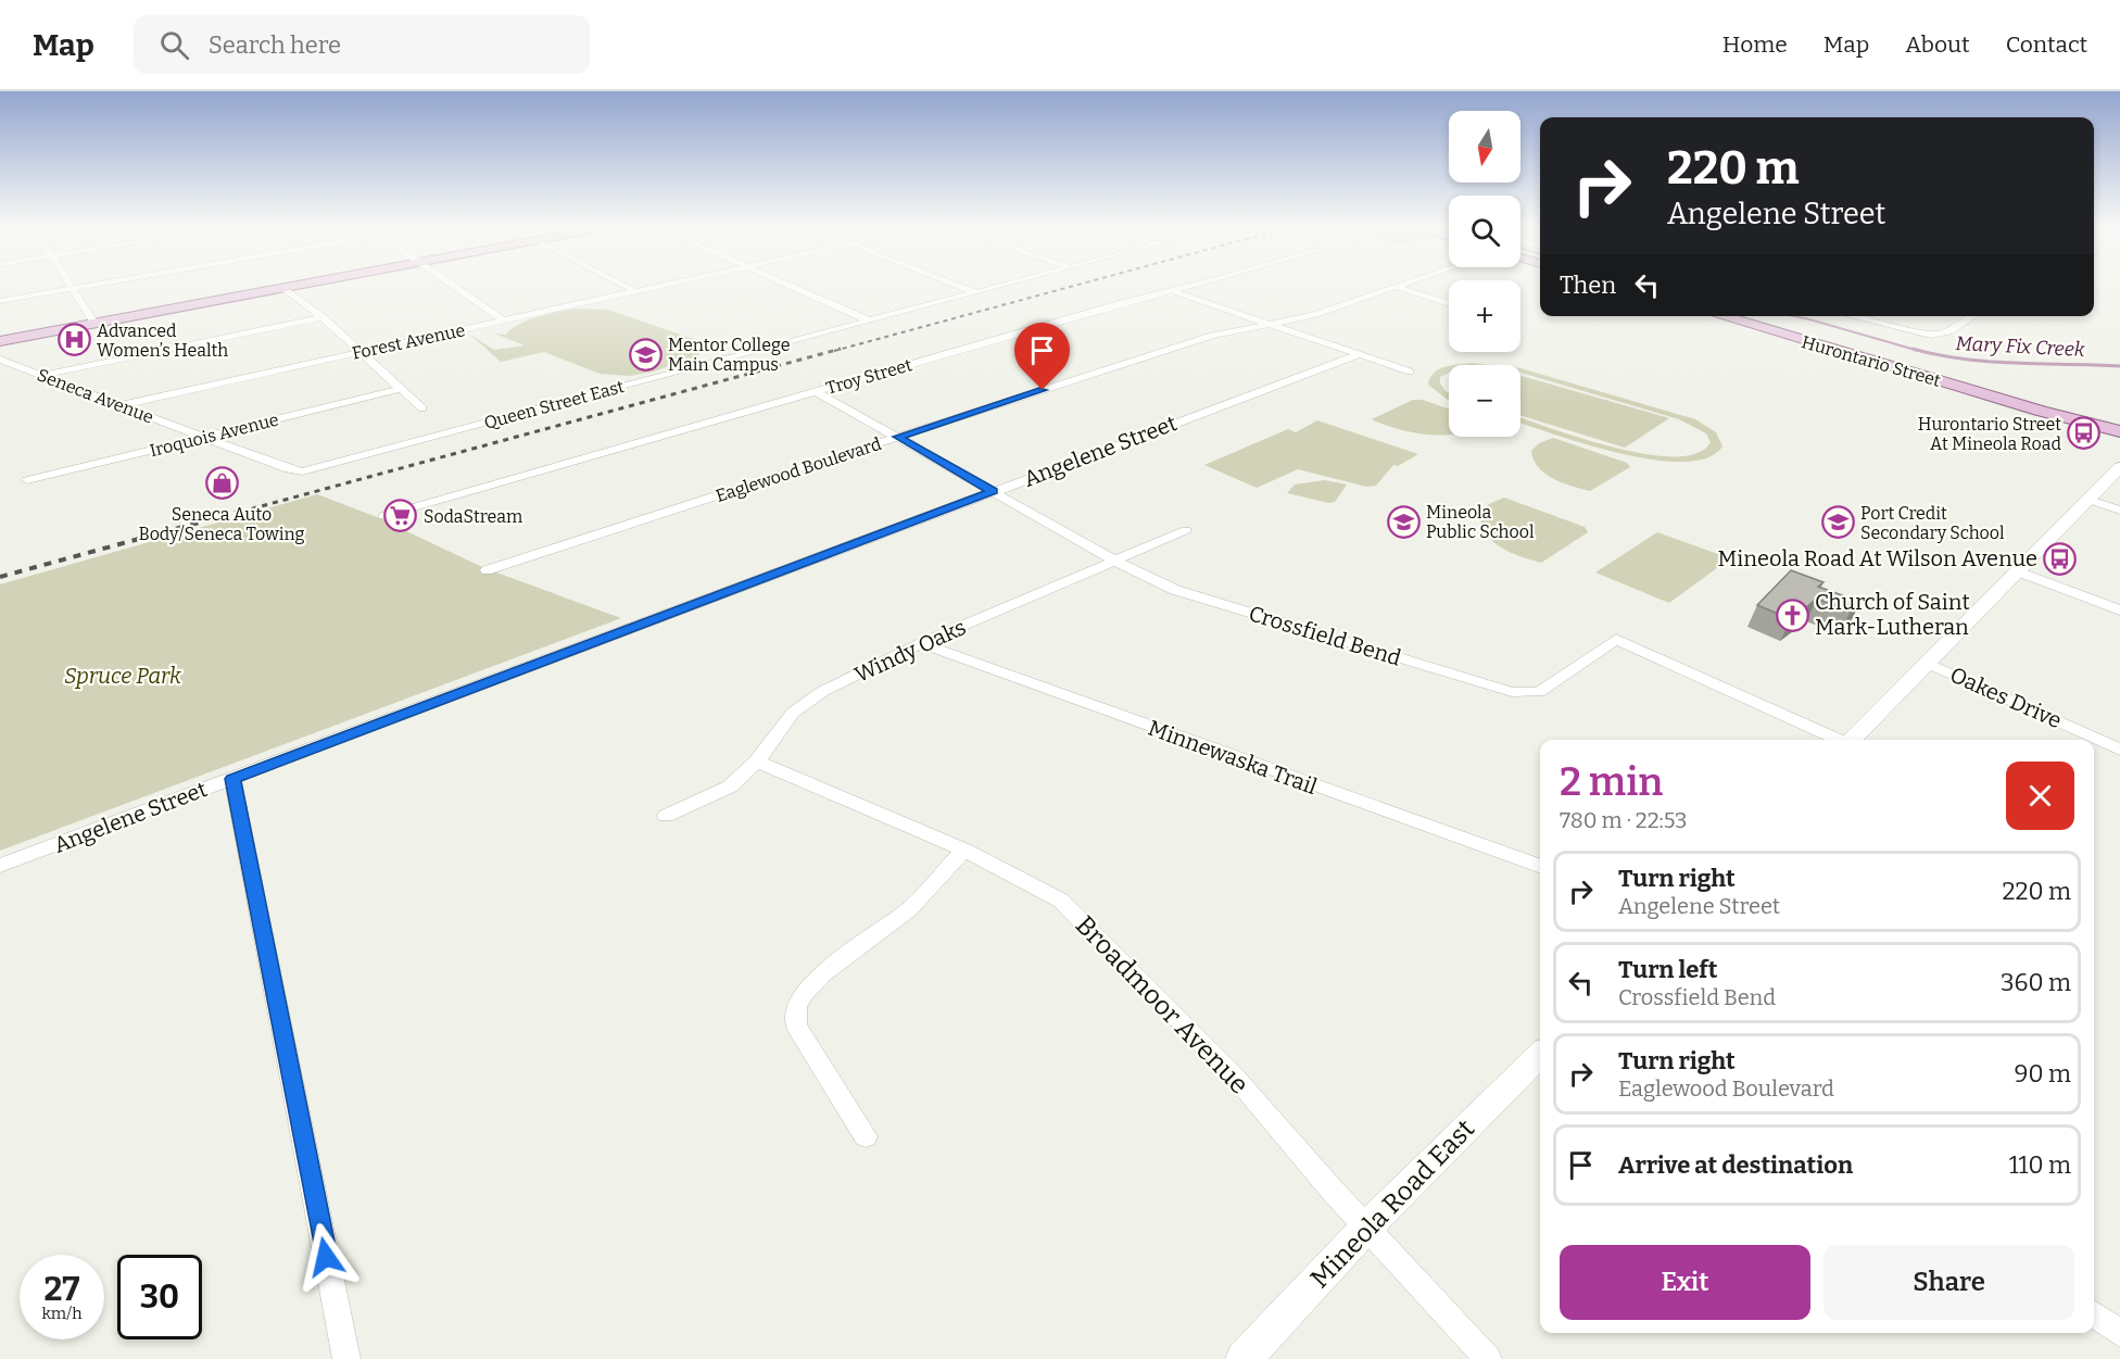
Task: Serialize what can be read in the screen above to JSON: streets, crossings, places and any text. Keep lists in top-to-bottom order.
{
  "streets": {
    "main road": ["Hurontario Street"],
    "street": [
      "Forest Avenue",
      "Troy Street",
      "Seneca Avenue",
      "Queen Street East",
      "Iroquois Avenue",
      "Angelene Street",
      "Eaglewood Boulevard",
      "Crossfield Bend",
      "Windy Oaks",
      "Oakes Drive",
      "Minnewaska Trail",
      "Broadmoor Avenue",
      "Mineola Road East"
    ]
  },
  "crossings": [
    ["Forest Avenue", "Seneca Avenue"],
    ["Troy Street", "Crossfield Bend"],
    ["Seneca Avenue", "Queen Street East"],
    ["Seneca Avenue", "Iroquois Avenue"],
    ["Angelene Street", "Crossfield Bend"],
    ["Eaglewood Boulevard", "Crossfield Bend"],
    ["Crossfield Bend", "Windy Oaks"],
    ["Windy Oaks", "Minnewaska Trail"],
    ["Windy Oaks", "Broadmoor Avenue"],
    ["Broadmoor Avenue", "Mineola Road East"]
  ],
  "water": ["Mary Fix Creek"],
  "parks": ["Spruce Park"],
  "places": {
    "hospital": ["Advanced Women’s Health"],
    "school or university": ["Mentor College Main Campus", "Mineola Public School", "Port Credit Secondary School"],
    "bus stop": ["Hurontario Street At Mineola Road", "Mineola Road At Wilson Avenue"],
    "shop": ["Seneca Auto Body/Seneca Towing"],
    "supermarket": ["SodaStream"],
    "church": ["Church of Saint Mark-Lutheran"]
  },
  "north": "bottom",
  "page": {
    "header": "Map",
    "search": "Search here",
    "nav": [
      "Home",
      "Map",
      "About",
      "Contact"
    ],
    "map_buttons": ["+", "−"],
    "turn": ["220 m", "Angelene Street"],
    "then": "Then",
    "heading": ["2 min", "780 m · 22:53"],
    "list": [
      {
        "name": "Turn right",
        "note": "Angelene Street",
        "value": "220 m"
      },
      {
        "name": "Turn left",
        "note": "Crossfield Bend",
        "value": "360 m"
      },
      {
        "name": "Turn right",
        "note": "Eaglewood Boulevard",
        "value": "90 m"
      },
      {
        "name": "Arrive at destination",
        "value": "110 m"
      }
    ],
    "buttons": ["Exit", "Share"],
    "speed": "27 km/h",
    "limit": "30"
  }
}
